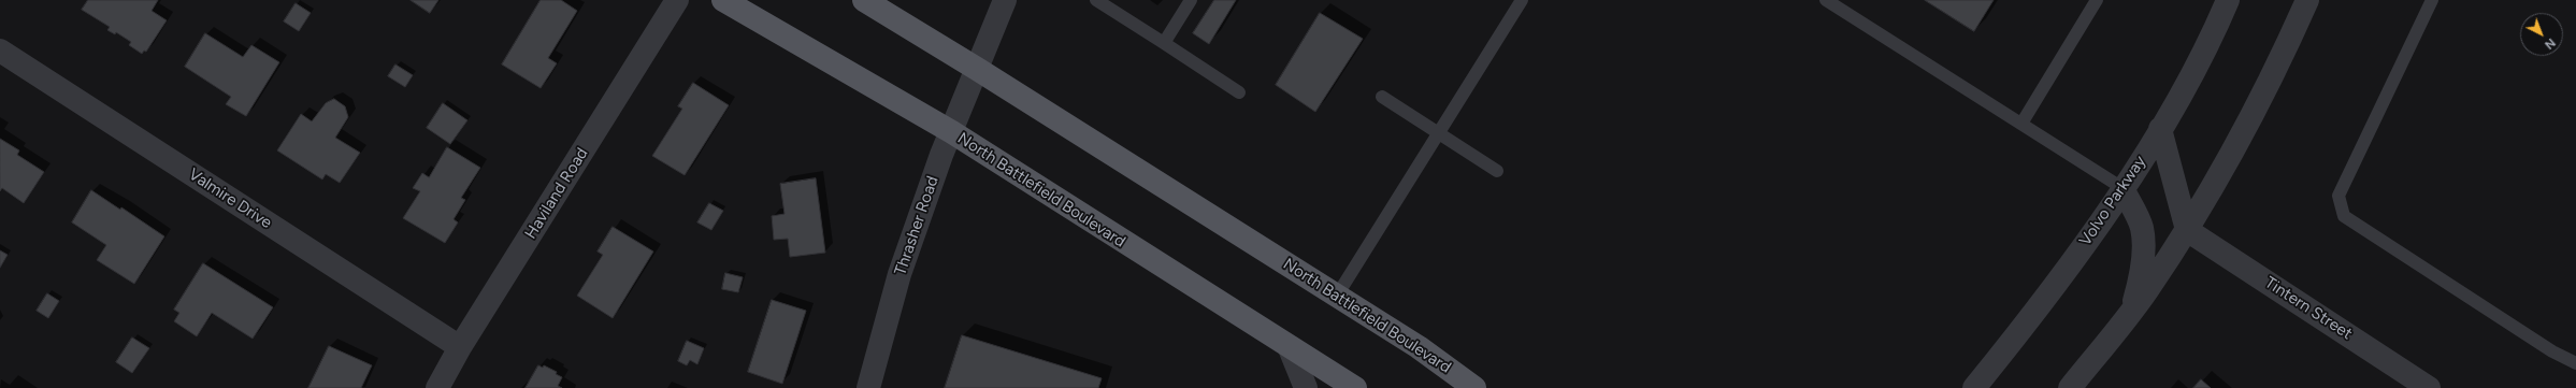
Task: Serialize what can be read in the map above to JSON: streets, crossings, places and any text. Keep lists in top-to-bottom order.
{
  "streets": {
    "main road": ["North Battlefield Boulevard"],
    "street": [
      "Haviland Road",
      "Valmire Drive",
      "Volvo Parkway",
      "Thrasher Road",
      "Tintern Street"
    ]
  },
  "crossings": [
    ["North Battlefield Boulevard", "Thrasher Road"],
    ["Haviland Road", "Valmire Drive"]
  ],
  "north": "bottom right"
}
